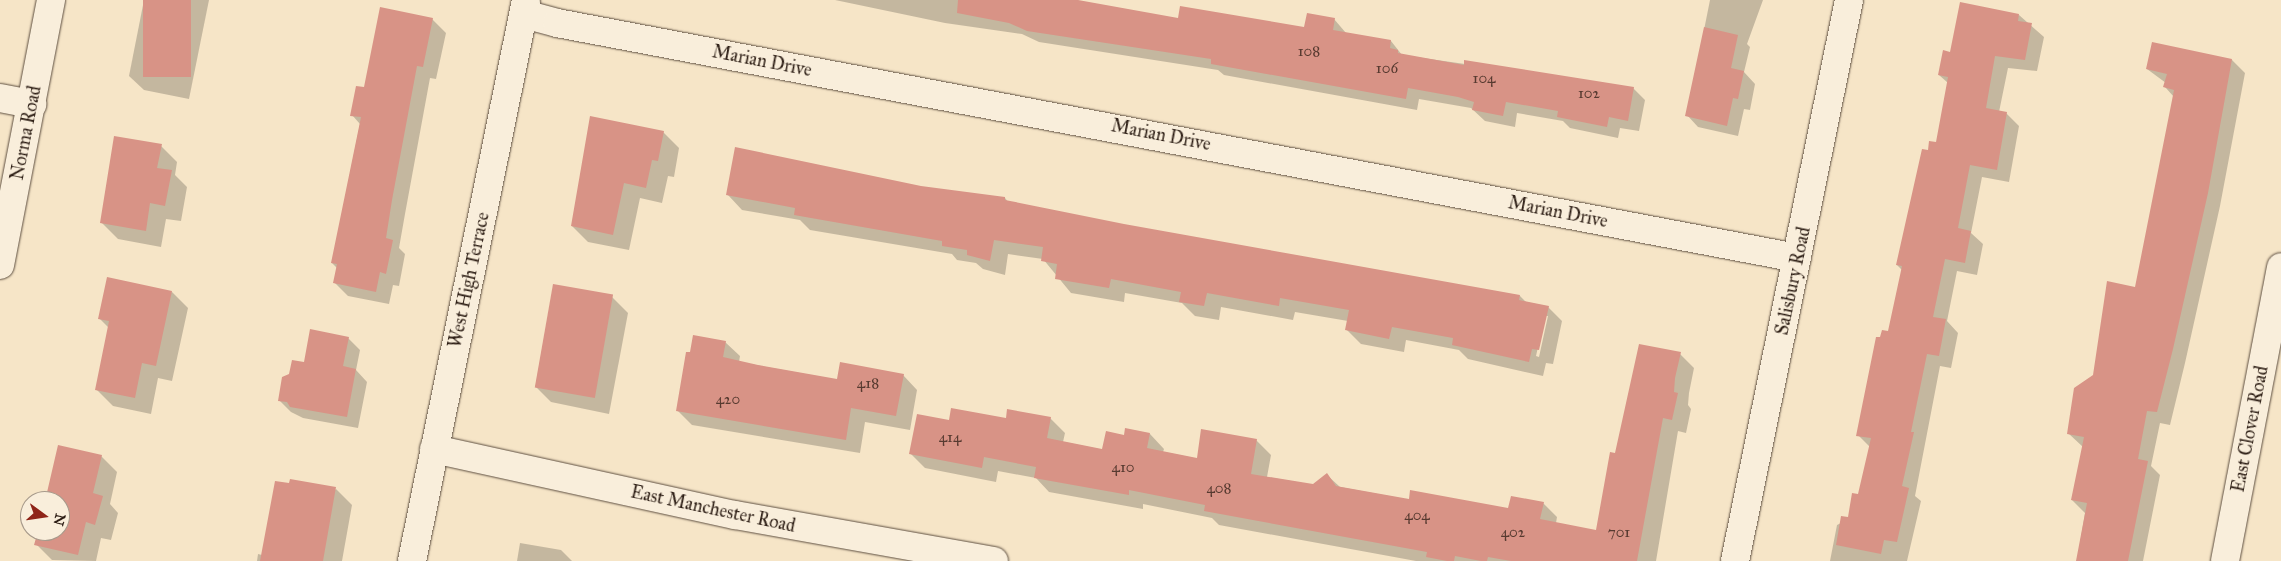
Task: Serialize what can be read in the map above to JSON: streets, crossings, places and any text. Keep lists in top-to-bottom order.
{
  "streets": {
    "street": [
      "Marian Drive",
      "Norma Road",
      "West High Terrace",
      "Salisbury Road",
      "East Clover Road",
      "East Manchester Road"
    ]
  },
  "crossings": [
    ["Marian Drive", "West High Terrace"],
    ["Marian Drive", "Salisbury Road"],
    ["West High Terrace", "East Manchester Road"]
  ],
  "house_numbers": [
    "108",
    "106",
    "104",
    "102",
    "418",
    "420",
    "414",
    "410",
    "408",
    "404",
    "402",
    "701"
  ],
  "north": "right"
}
